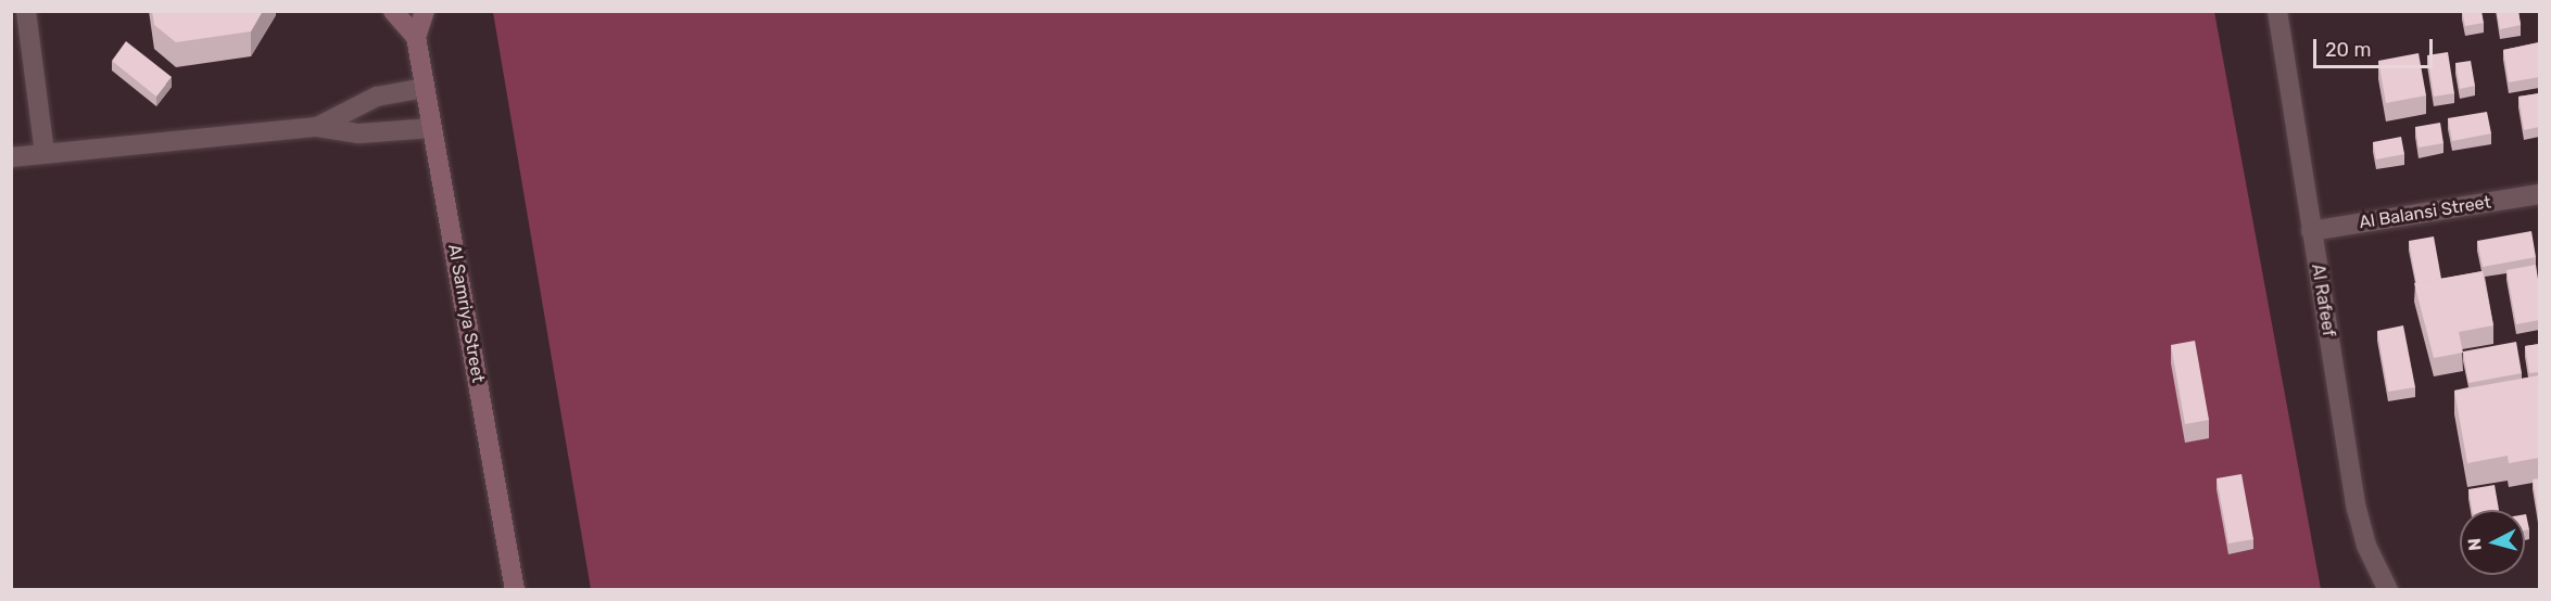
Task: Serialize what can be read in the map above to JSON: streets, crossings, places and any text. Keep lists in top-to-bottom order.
{
  "streets": {
    "street": ["Al Balansi Street", "Al Rafeef", "Al Samriya Street"]
  },
  "crossings": [
    ["Al Balansi Street", "Al Rafeef"]
  ],
  "scale_bar": "20 m",
  "north": "left"
}
